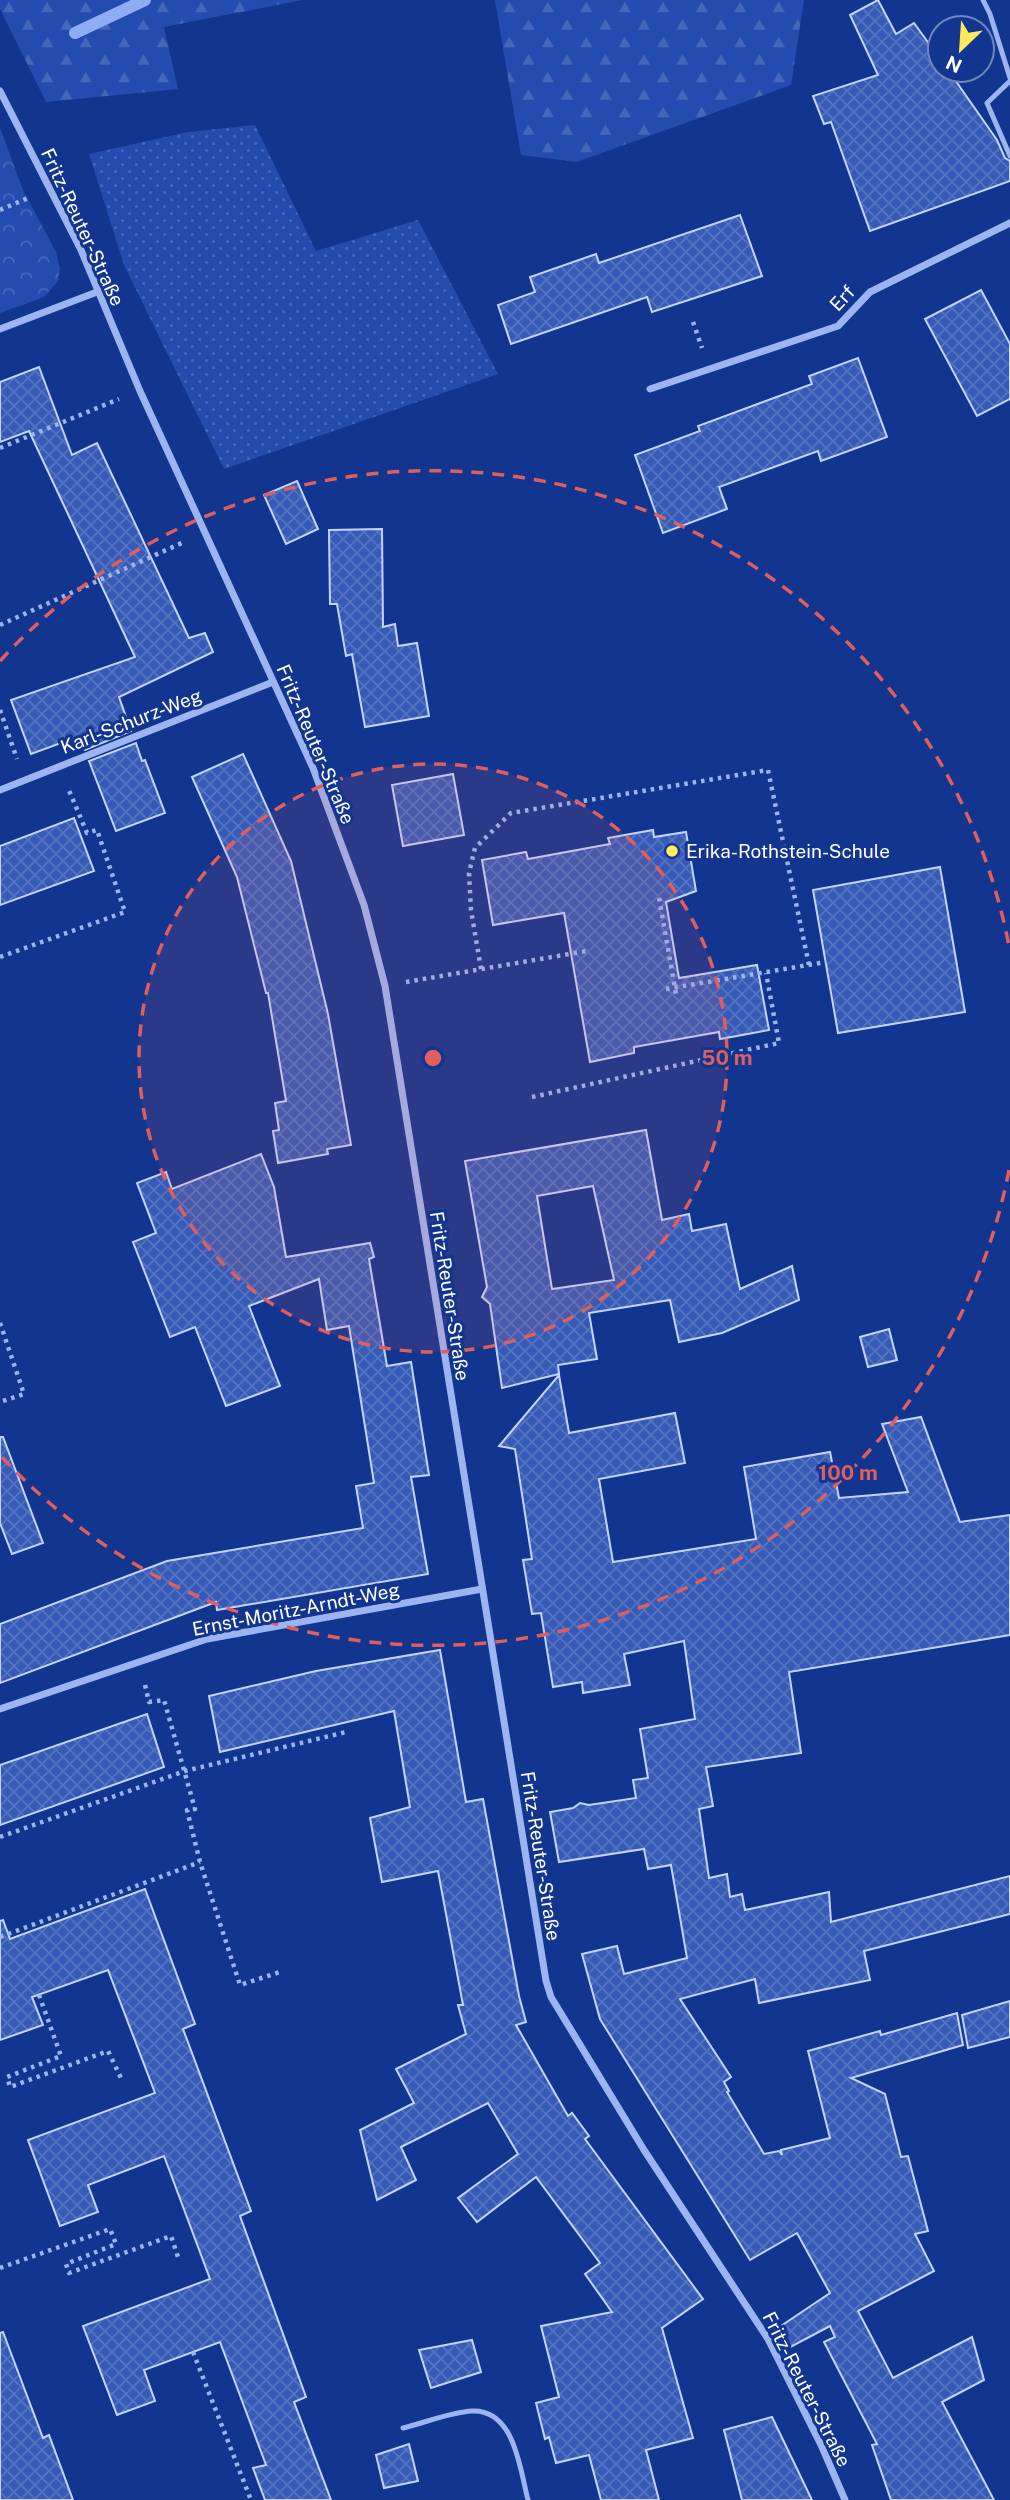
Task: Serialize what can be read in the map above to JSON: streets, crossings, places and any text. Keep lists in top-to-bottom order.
{
  "streets": {
    "street": [
      "Fritz-Reuter-Straße",
      "Erf",
      "Karl-Schurz-Weg",
      "Ernst-Moritz-Arndt-Weg"
    ]
  },
  "crossings": [
    ["Fritz-Reuter-Straße", "Karl-Schurz-Weg"],
    ["Fritz-Reuter-Straße", "Ernst-Moritz-Arndt-Weg"]
  ],
  "places": ["Erika-Rothstein-Schule"],
  "north": "bottom left",
  "rings": ["50 m", "100 m"]
}
